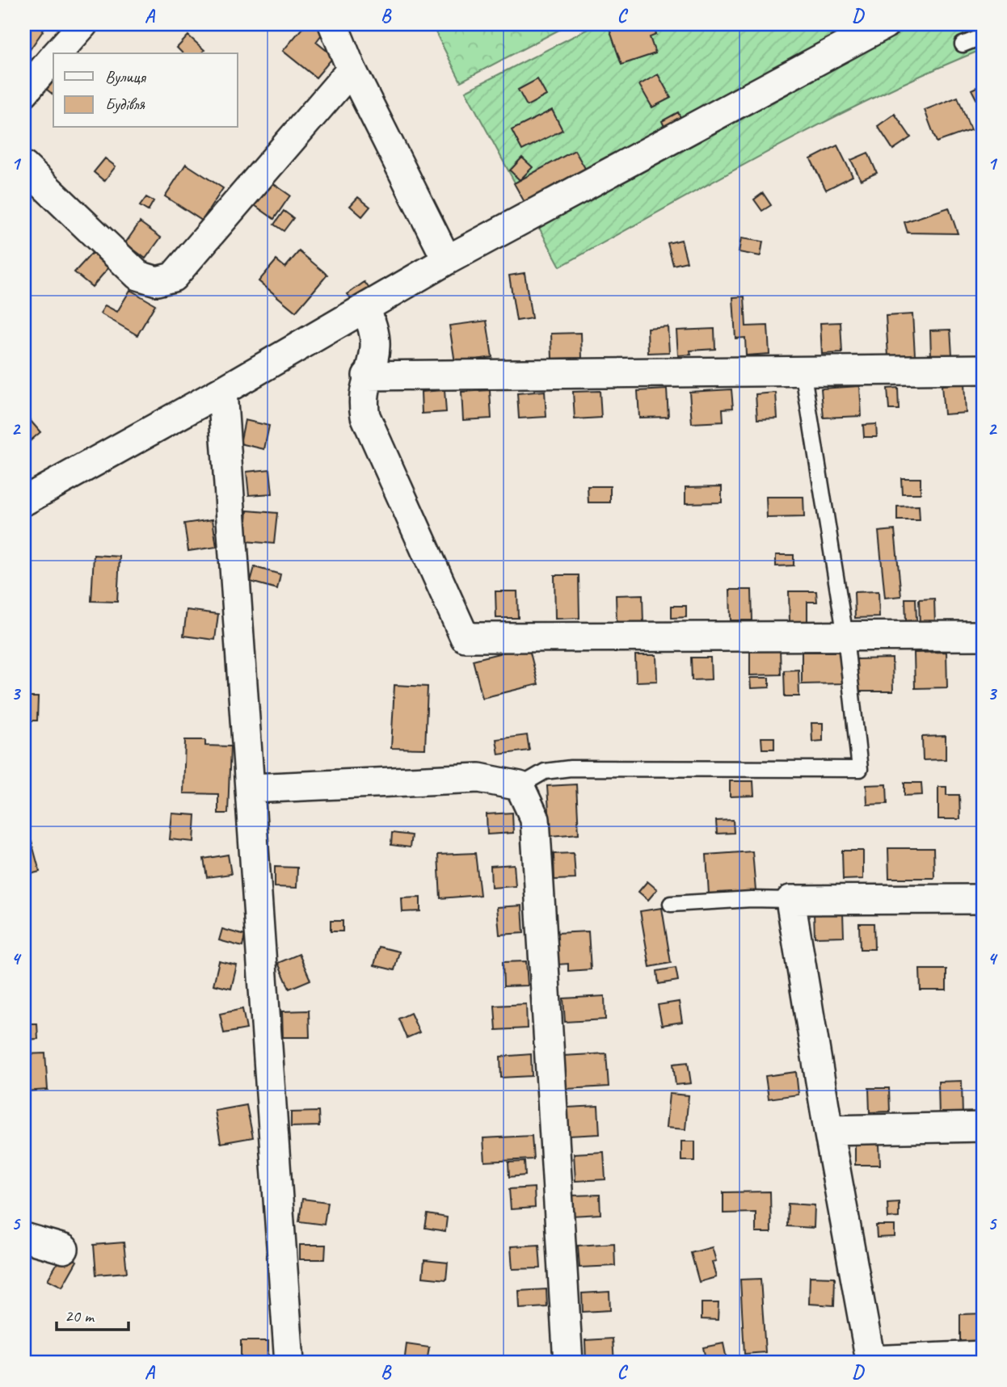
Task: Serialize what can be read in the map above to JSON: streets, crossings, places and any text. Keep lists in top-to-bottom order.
{
  "legend": ["Вулиця", "Будівля"],
  "scale_bar": "20 m",
  "grid": {
    "columns": [
      "A",
      "B",
      "C",
      "D"
    ],
    "rows": [
      "1",
      "2",
      "3",
      "4",
      "5"
    ]
  }
}
